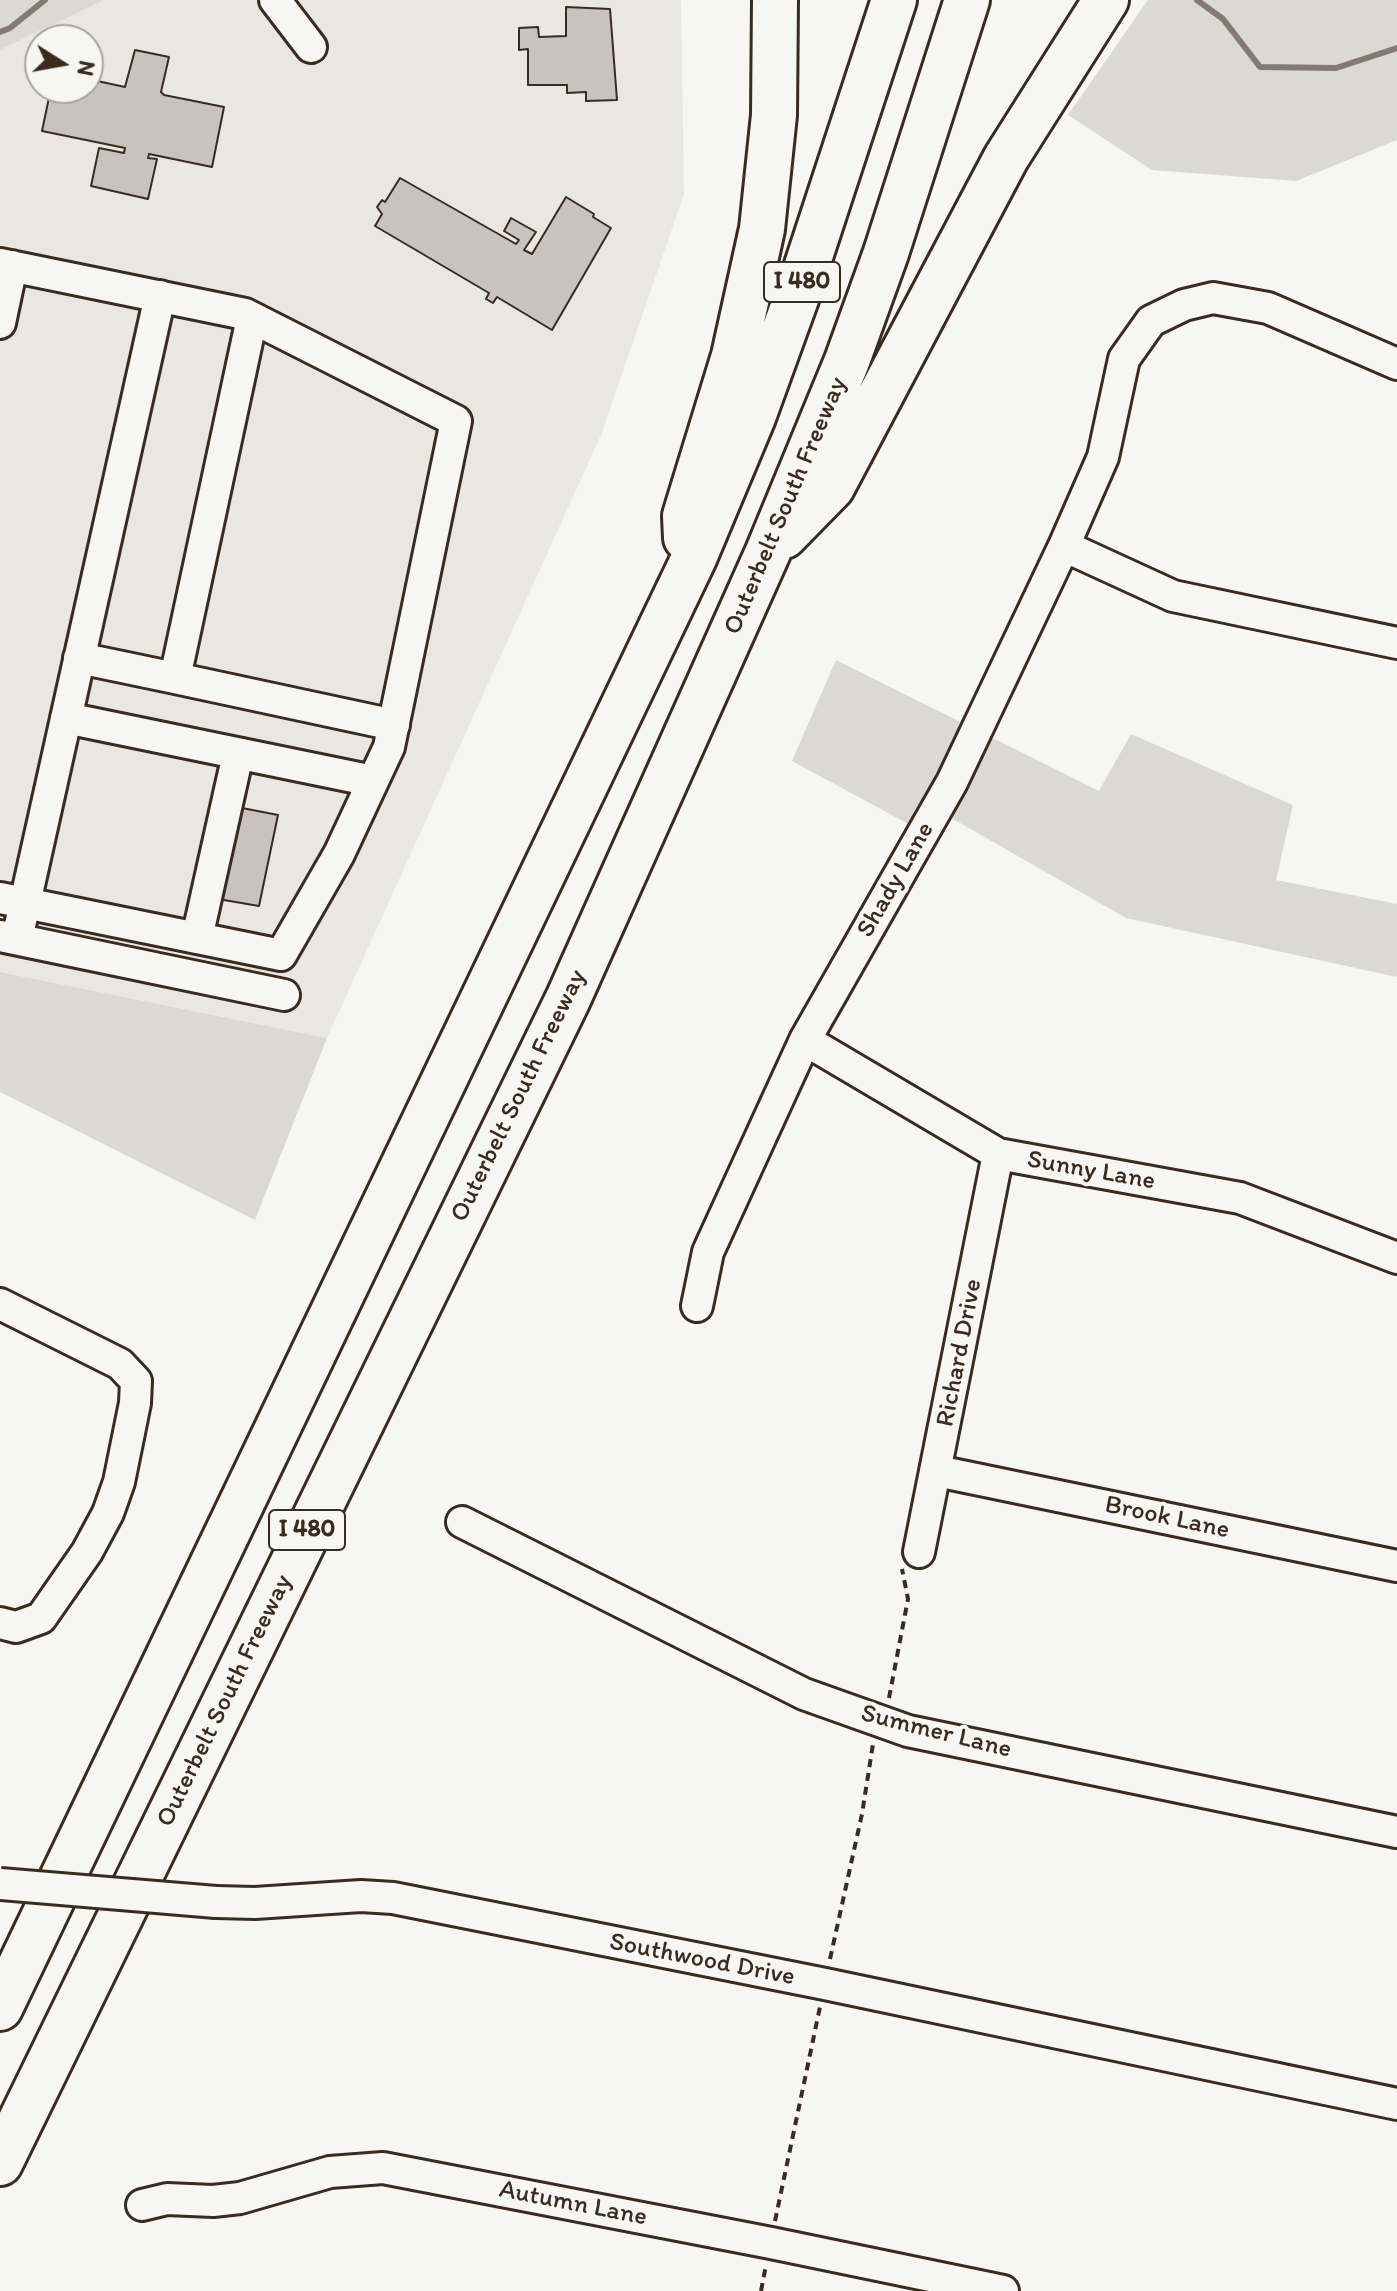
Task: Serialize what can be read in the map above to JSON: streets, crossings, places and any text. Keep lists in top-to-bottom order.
{
  "streets": {
    "highway": ["I 480", "Outerbelt South Freeway"],
    "street": [
      "Shady Lane",
      "Sunny Lane",
      "Richard Drive",
      "Brook Lane",
      "Summer Lane",
      "Southwood Drive",
      "Autumn Lane"
    ]
  },
  "crossings": [
    ["Shady Lane", "Sunny Lane"],
    ["Sunny Lane", "Richard Drive"],
    ["Richard Drive", "Brook Lane"]
  ],
  "north": "right"
}
